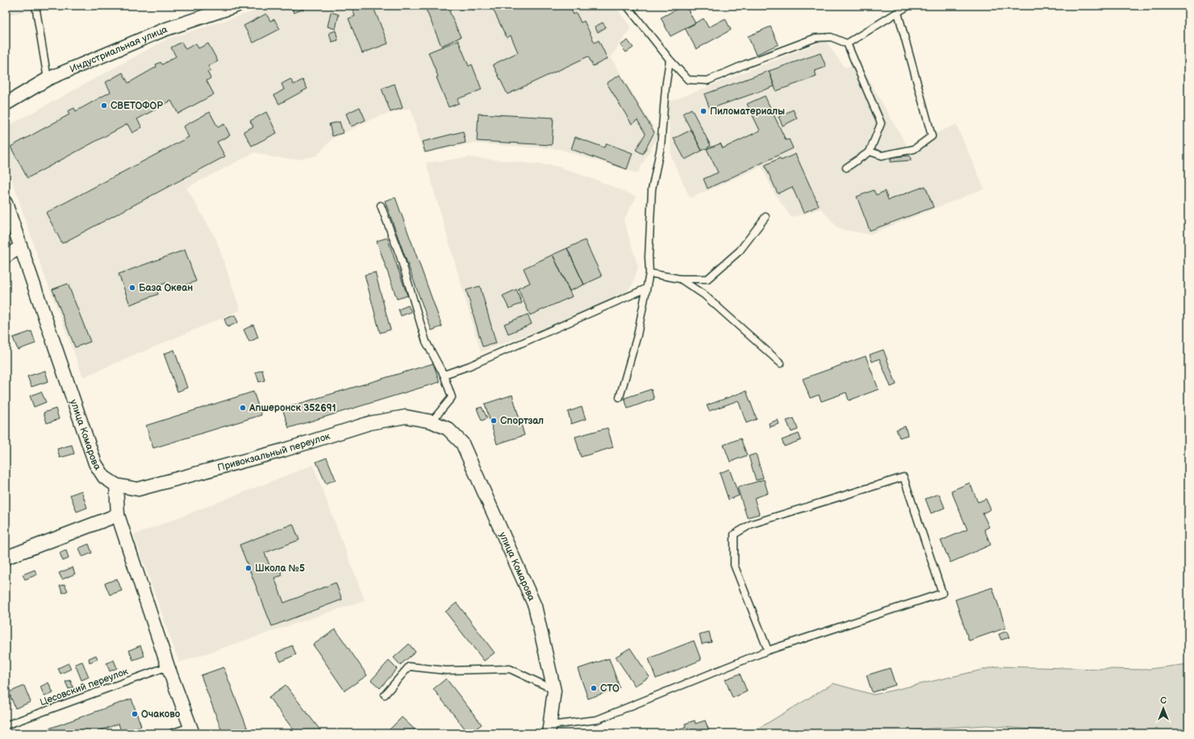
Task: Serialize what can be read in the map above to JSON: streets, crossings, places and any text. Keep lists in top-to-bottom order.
{
  "streets": {
    "street": ["Индустриальная улица", "улица Комарова", "Привокзальный переулок"],
    "lane": ["Цесовский переулок"]
  },
  "crossings": [
    ["улица Комарова", "Привокзальный переулок"]
  ],
  "places": [
    "СВЕТОФОР",
    "Пиломатериалы",
    "База Океан",
    "Апшеронск 352691",
    "Спортзал",
    "Школа №5",
    "СТО",
    "Очаково"
  ],
  "north": "top"
}
